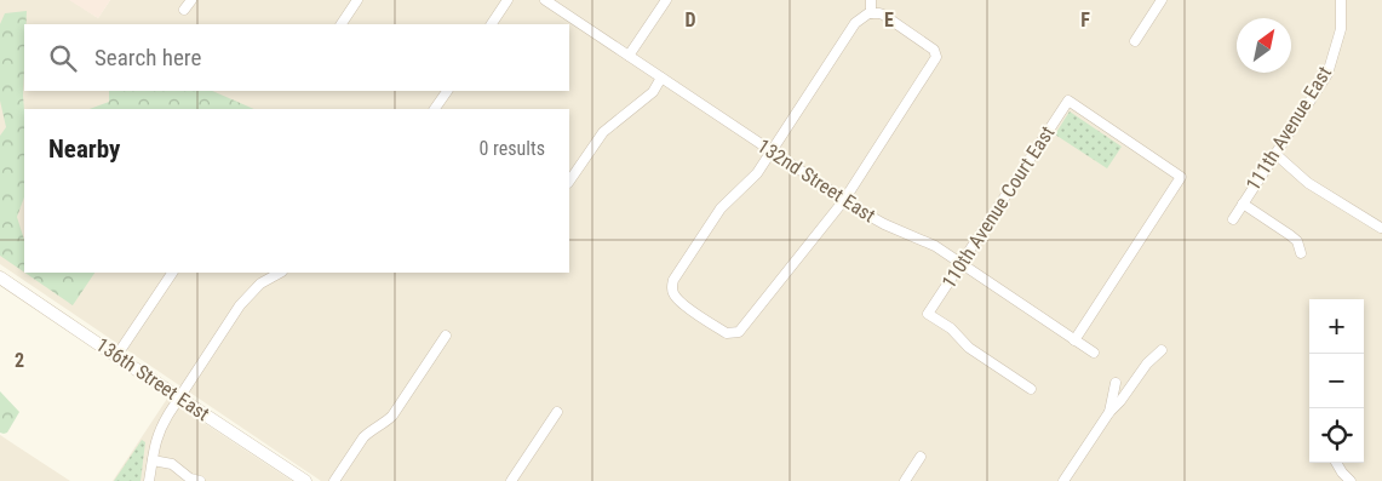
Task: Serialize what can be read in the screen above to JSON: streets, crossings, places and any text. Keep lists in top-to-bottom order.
{
  "streets": {
    "street": [
      "111th Avenue East",
      "132nd Street East",
      "110th Avenue Court East",
      "136th Street East"
    ]
  },
  "crossings": [
    ["132nd Street East", "110th Avenue Court East"]
  ],
  "north": "top right",
  "page": {
    "search": "Search here",
    "heading": ["Nearby", "0 results"],
    "map_buttons": ["+", "−"]
  },
  "grid": {
    "columns": ["D", "E", "F"],
    "rows": ["2"]
  }
}
